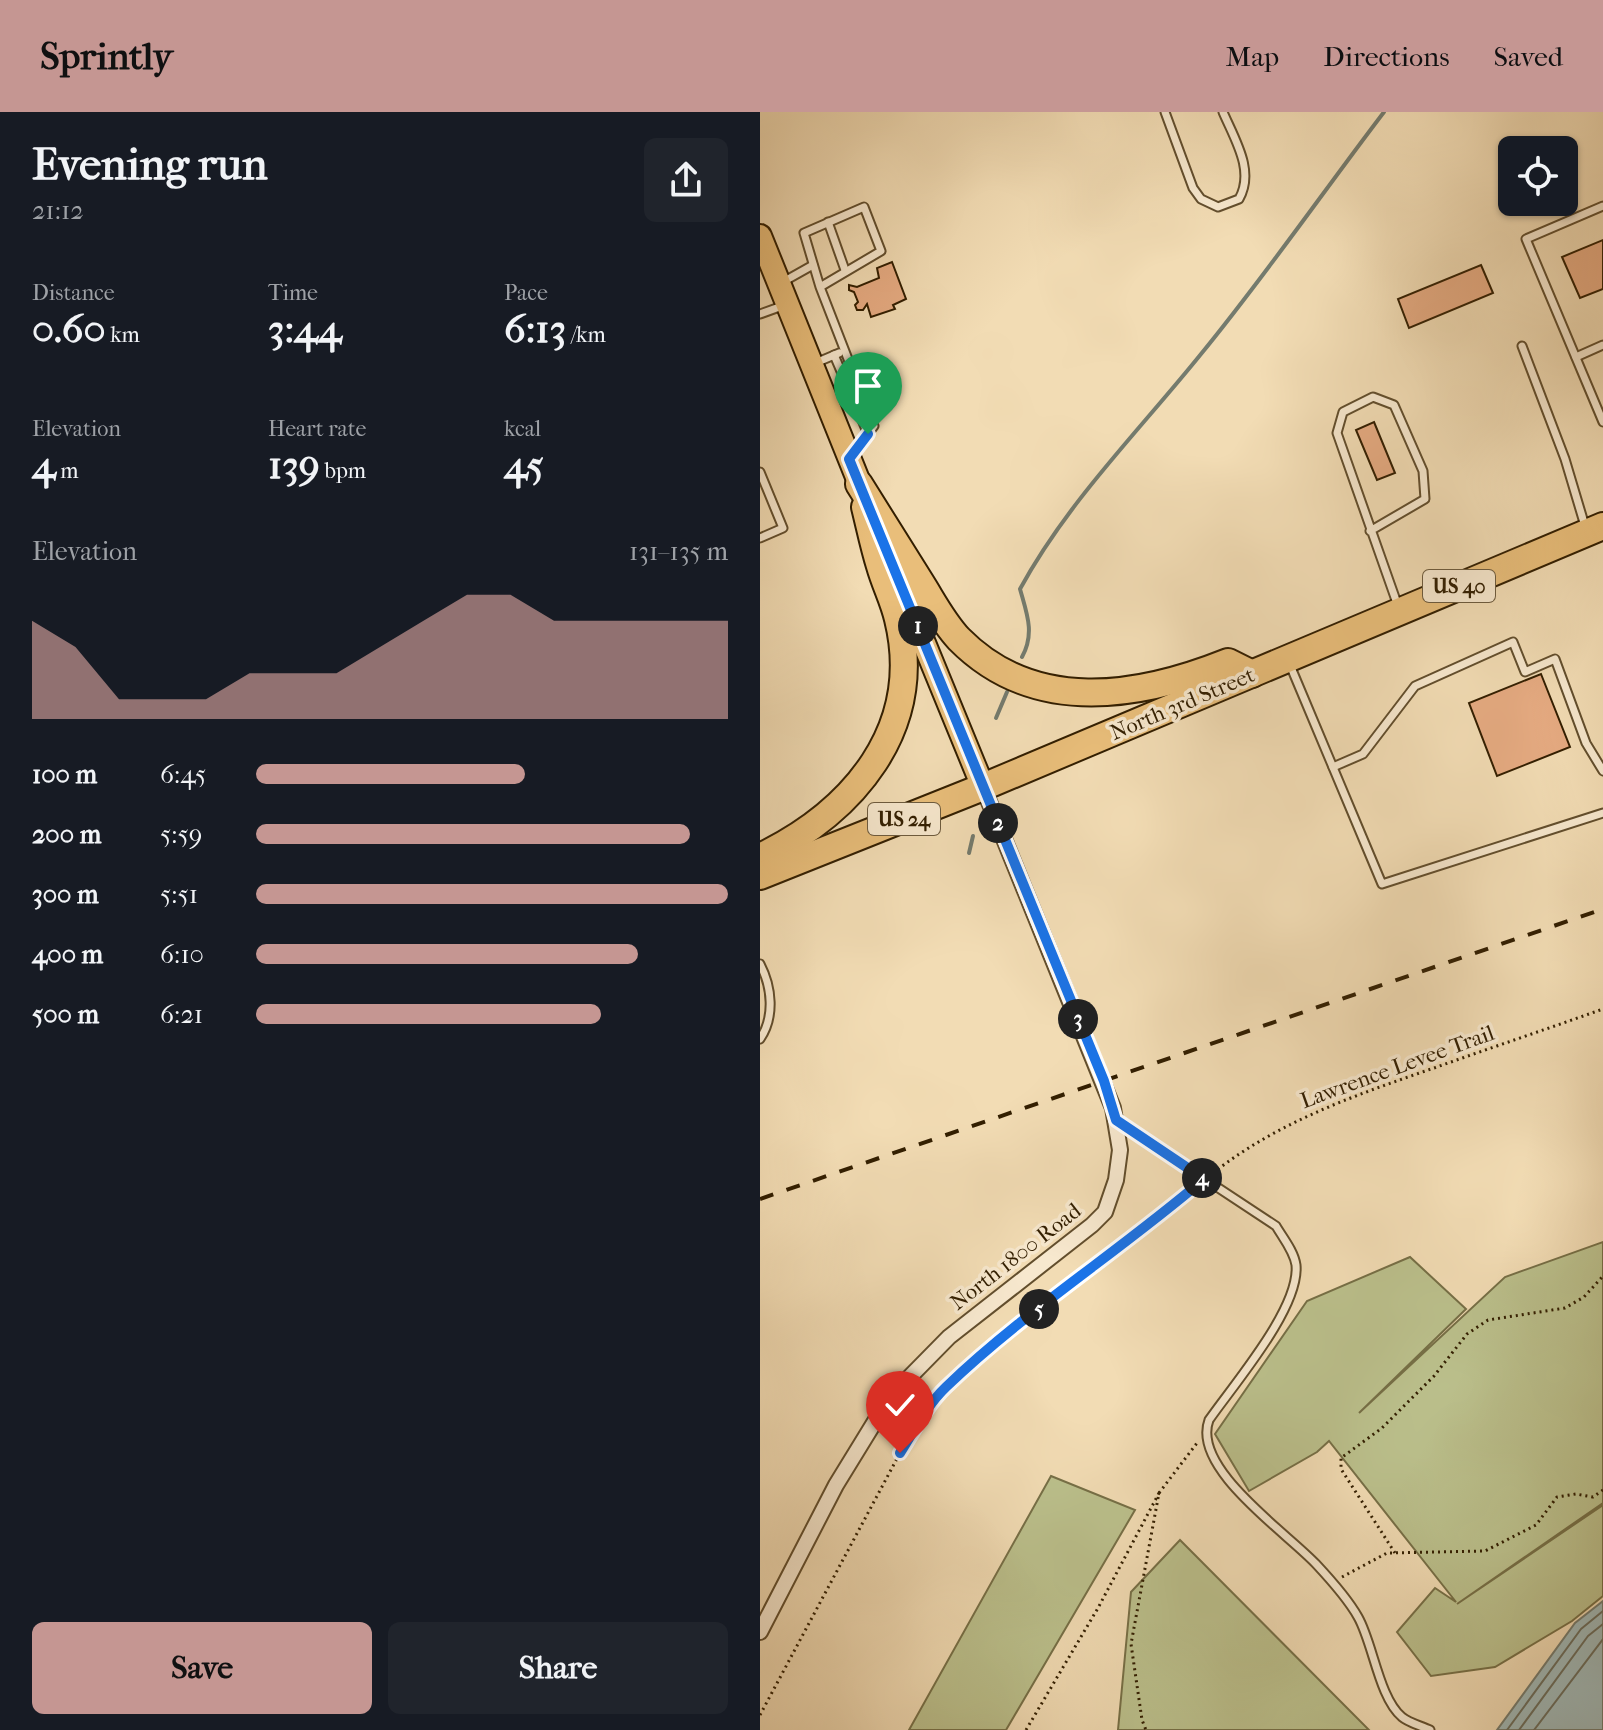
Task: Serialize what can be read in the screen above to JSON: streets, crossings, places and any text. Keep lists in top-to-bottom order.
{
  "streets": {
    "highway": ["US 40", "North 3rd Street", "US 24"],
    "street": ["North 1800 Road"],
    "path": ["Lawrence Levee Trail"]
  },
  "crossings": [
    ["North 3rd Street", "North 1800 Road"]
  ],
  "page": {
    "header": "Sprintly",
    "nav": ["Map", "Directions", "Saved"],
    "heading": ["Evening run", "21:12"],
    "stats": [
      ["Distance", "0.60 km"],
      ["Time", "3:44"],
      ["Pace", "6:13 /km"],
      ["Elevation", "4 m"],
      ["Heart rate", "139 bpm"],
      ["kcal", "45"]
    ],
    "chart": ["Elevation", "131–135 m"],
    "pins": [
      "1",
      "2",
      "3",
      "4",
      "5"
    ],
    "list": [
      {
        "name": "100 m",
        "note": "6:45"
      },
      {
        "name": "200 m",
        "note": "5:59"
      },
      {
        "name": "300 m",
        "note": "5:51"
      },
      {
        "name": "400 m",
        "note": "6:10"
      },
      {
        "name": "500 m",
        "note": "6:21"
      }
    ],
    "buttons": ["Save", "Share"]
  }
}
